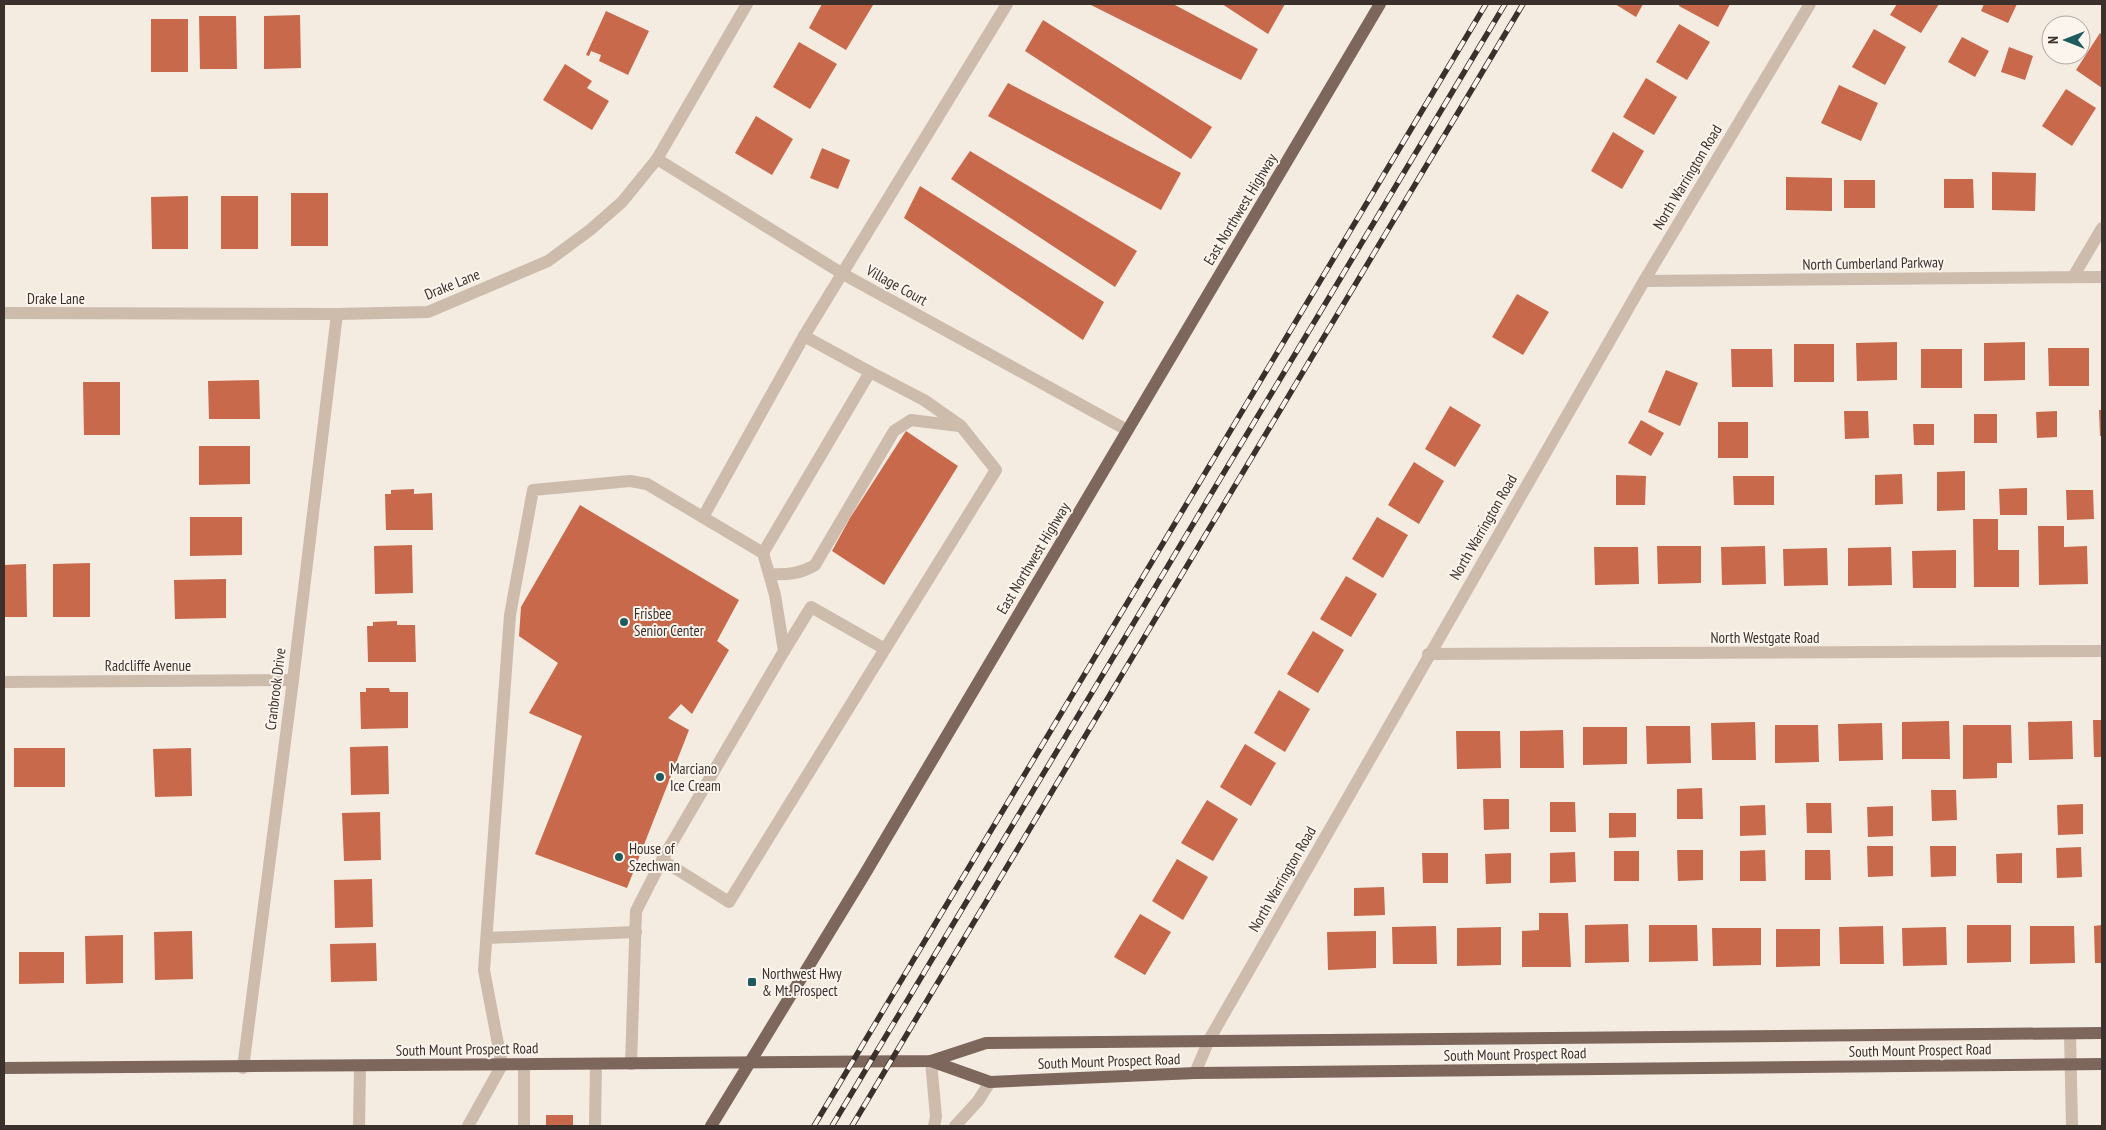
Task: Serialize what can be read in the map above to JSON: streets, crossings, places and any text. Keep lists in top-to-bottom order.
{
  "streets": {
    "main road": ["East Northwest Highway", "South Mount Prospect Road"],
    "street": [
      "North Warrington Road",
      "North Cumberland Parkway",
      "Drake Lane",
      "Village Court",
      "North Westgate Road",
      "Radcliffe Avenue",
      "Cranbrook Drive"
    ]
  },
  "crossings": [
    ["North Warrington Road", "North Cumberland Parkway"],
    ["North Warrington Road", "North Westgate Road"],
    ["North Warrington Road", "South Mount Prospect Road"],
    ["East Northwest Highway", "Village Court"],
    ["East Northwest Highway", "South Mount Prospect Road"],
    ["Drake Lane", "Village Court"],
    ["Drake Lane", "Cranbrook Drive"],
    ["Radcliffe Avenue", "Cranbrook Drive"],
    ["Cranbrook Drive", "South Mount Prospect Road"]
  ],
  "places": {
    "other": ["Frisbee Senior Center", "Marciano Ice Cream", "House of Szechwan"],
    "transit": ["Northwest Hwy & Mt. Prospect"]
  },
  "north": "left"
}
